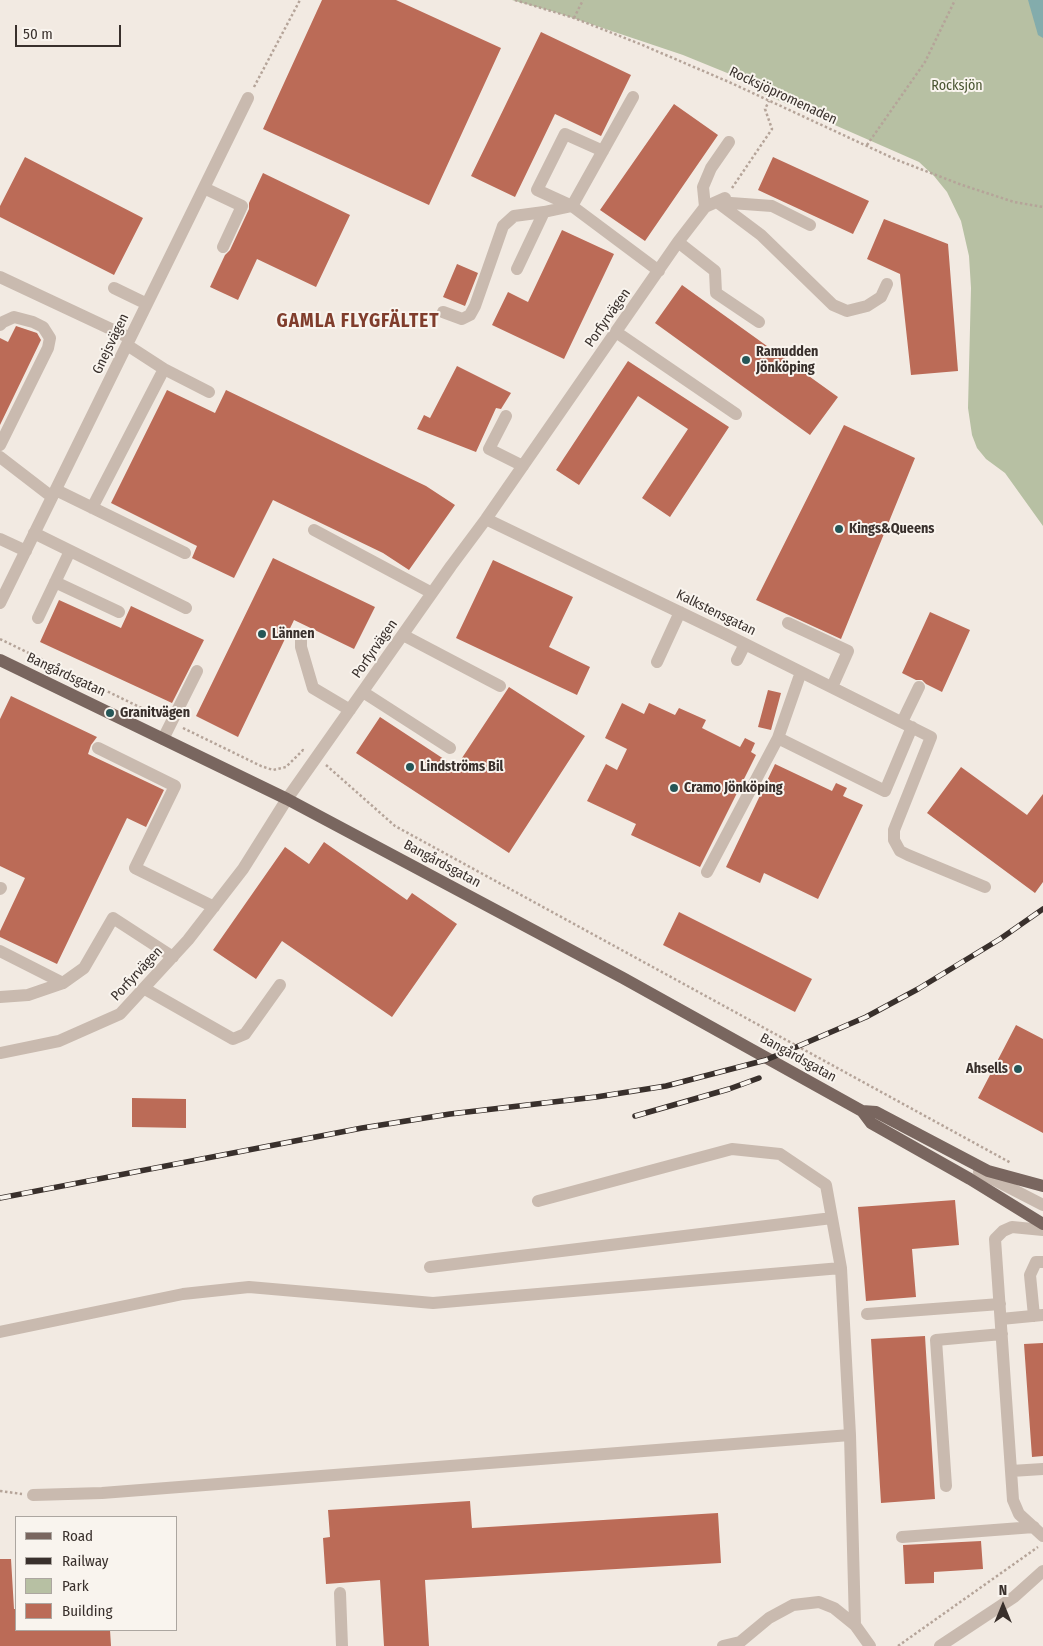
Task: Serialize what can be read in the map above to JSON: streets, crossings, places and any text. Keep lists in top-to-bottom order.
{
  "streets": {
    "main road": ["Bangårdsgatan"],
    "street": ["Porfyrvägen", "Gnejsvägen", "Kalkstensgatan"],
    "path": ["Rocksjöpromenaden"]
  },
  "crossings": [
    ["Porfyrvägen", "Kalkstensgatan"],
    ["Porfyrvägen", "Bangårdsgatan"]
  ],
  "districts": ["GAMLA FLYGFÄLTET"],
  "parks": ["Rocksjön"],
  "places": [
    "Ramudden Jönköping",
    "Kings&Queens",
    "Lännen",
    "Granitvägen",
    "Lindströms Bil",
    "Cramo Jönköping",
    "Ahsells"
  ],
  "legend": [
    "Road",
    "Railway",
    "Park",
    "Building"
  ],
  "scale_bar": "50 m",
  "north": "top"
}
